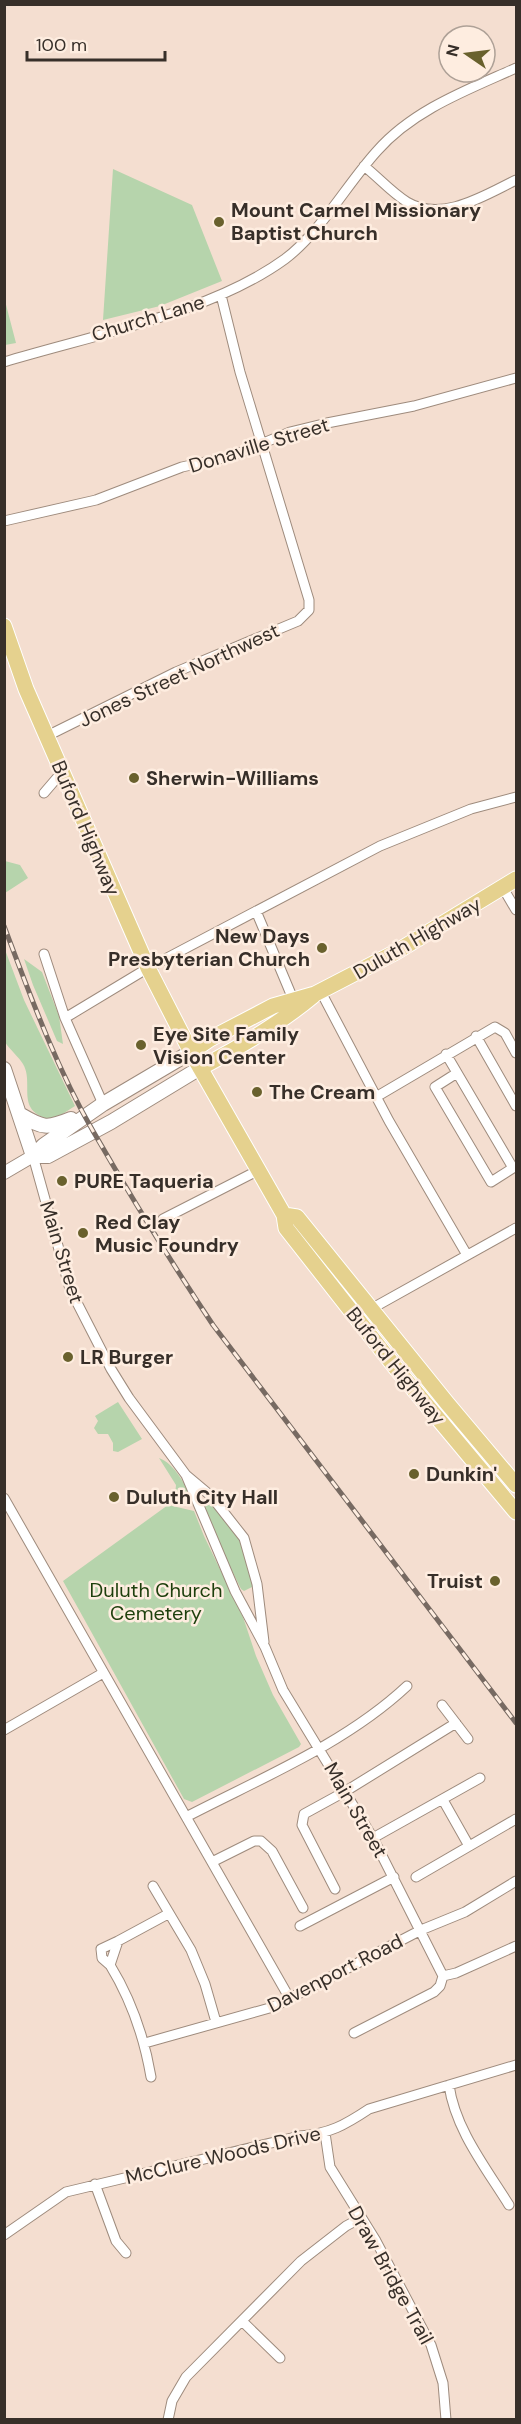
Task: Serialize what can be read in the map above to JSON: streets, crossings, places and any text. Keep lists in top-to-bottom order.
{
  "streets": {
    "main road": ["Buford Highway", "Duluth Highway", "Main Street"],
    "street": [
      "Church Lane",
      "Donaville Street",
      "Jones Street Northwest",
      "Davenport Road",
      "McClure Woods Drive",
      "Draw Bridge Trail"
    ]
  },
  "crossings": [
    ["Donaville Street", "Jones Street Northwest"],
    ["Jones Street Northwest", "Buford Highway"],
    ["Buford Highway", "Duluth Highway"],
    ["Main Street", "Davenport Road"],
    ["McClure Woods Drive", "Draw Bridge Trail"]
  ],
  "parks": ["Duluth Church Cemetery"],
  "places": [
    "Mount Carmel Missionary Baptist Church",
    "Sherwin-Williams",
    "New Days Presbyterian Church",
    "Eye Site Family Vision Center",
    "The Cream",
    "PURE Taqueria",
    "Red Clay Music Foundry",
    "LR Burger",
    "Dunkin'",
    "Duluth City Hall",
    "Truist"
  ],
  "scale_bar": "100 m",
  "north": "left"
}
